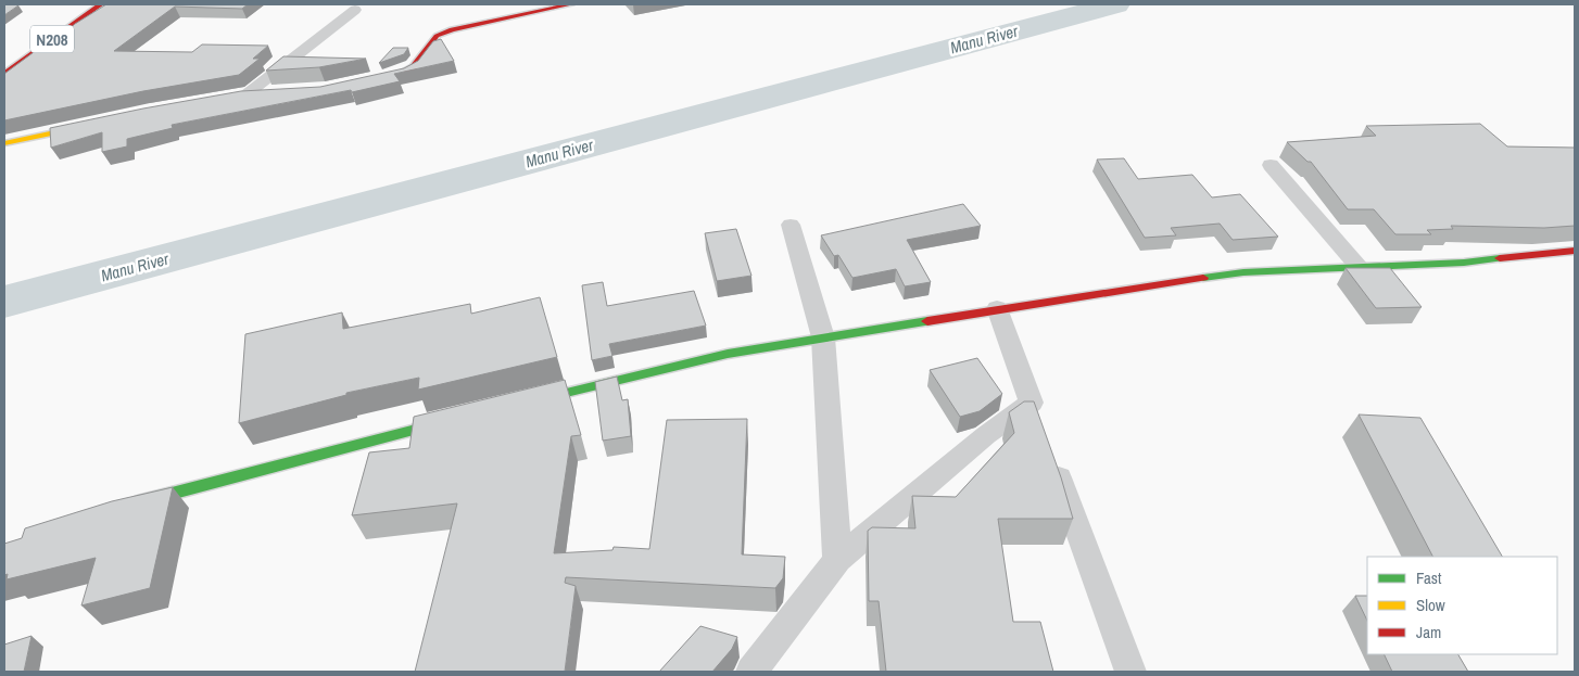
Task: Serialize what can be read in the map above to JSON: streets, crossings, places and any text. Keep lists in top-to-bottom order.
{
  "streets": {
    "main road": ["N208"]
  },
  "water": ["Manu River"],
  "legend": ["Fast", "Slow", "Jam"]
}
